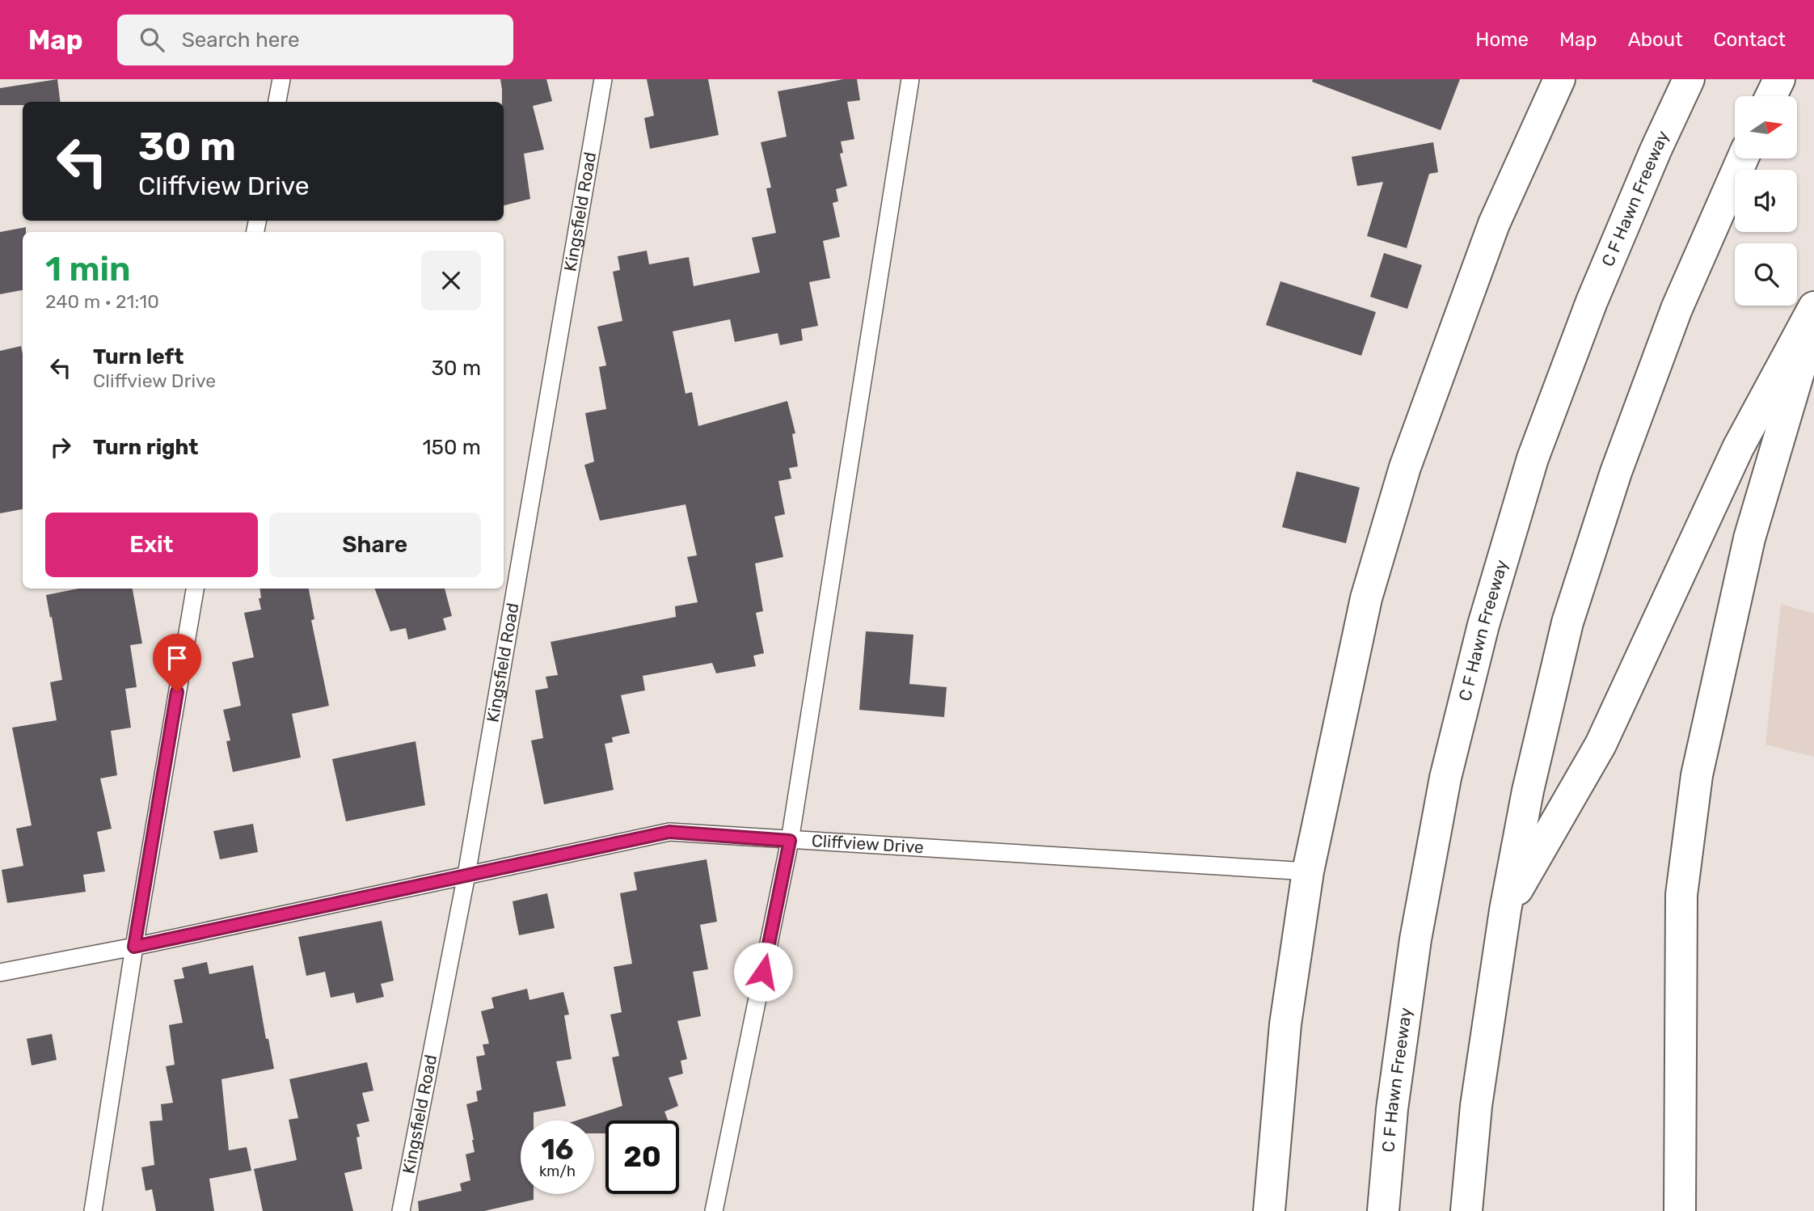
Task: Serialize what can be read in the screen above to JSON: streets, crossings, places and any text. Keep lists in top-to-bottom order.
{
  "streets": {
    "main road": ["C F Hawn Freeway"],
    "lane": ["Kingsfield Road", "Cliffview Drive"]
  },
  "crossings": [
    ["Kingsfield Road", "Cliffview Drive"]
  ],
  "north": "right",
  "page": {
    "header": "Map",
    "search": "Search here",
    "nav": [
      "Home",
      "Map",
      "About",
      "Contact"
    ],
    "turn": ["30 m", "Cliffview Drive"],
    "heading": ["1 min", "240 m · 21:10"],
    "list": [
      {
        "name": "Turn left",
        "note": "Cliffview Drive",
        "value": "30 m"
      },
      {
        "name": "Turn right",
        "value": "150 m"
      }
    ],
    "buttons": ["Exit", "Share"],
    "speed": "16 km/h",
    "limit": "20"
  }
}
